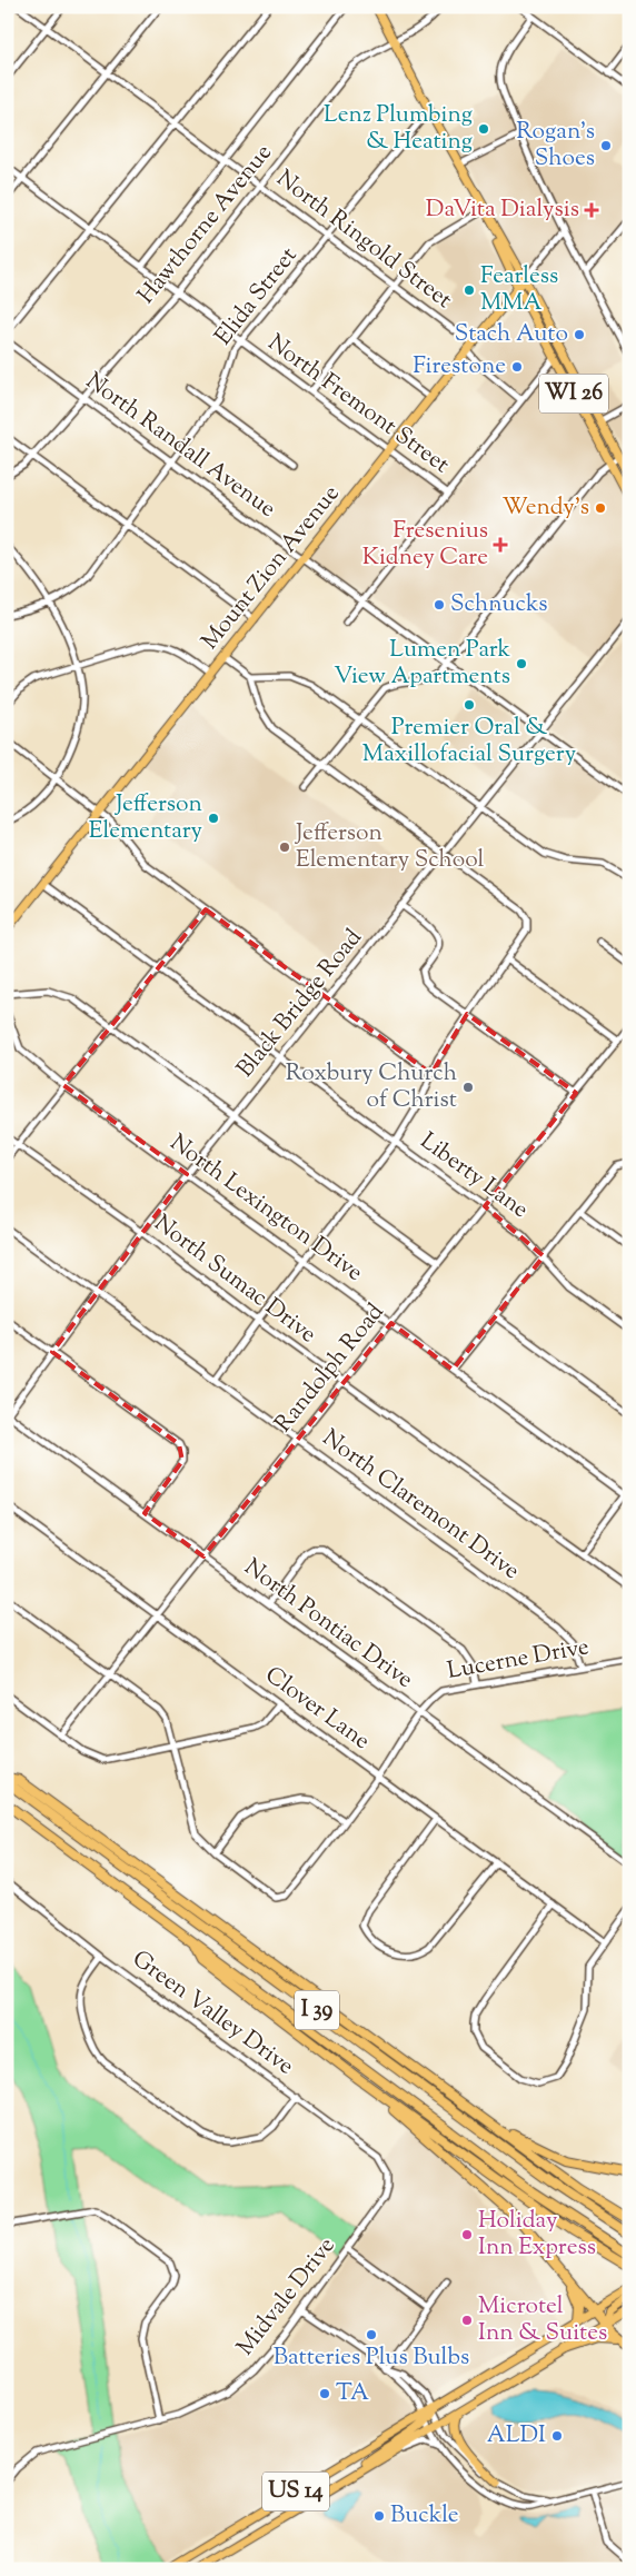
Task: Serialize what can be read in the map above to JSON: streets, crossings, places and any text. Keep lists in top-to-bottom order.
{
  "streets": {
    "highway": ["I 39"],
    "main road": ["WI 26", "Mount Zion Avenue", "US 14"],
    "street": [
      "Hawthorne Avenue",
      "North Ringold Street",
      "Elida Street",
      "North Fremont Street",
      "North Randall Avenue",
      "Black Bridge Road",
      "Liberty Lane",
      "North Lexington Drive",
      "North Sumac Drive",
      "Randolph Road",
      "North Claremont Drive",
      "North Pontiac Drive",
      "Lucerne Drive",
      "Clover Lane",
      "Green Valley Drive",
      "Midvale Drive"
    ]
  },
  "crossings": [
    ["Hawthorne Avenue", "North Ringold Street"],
    ["Hawthorne Avenue", "WI 26"],
    ["Hawthorne Avenue", "North Fremont Street"],
    ["Hawthorne Avenue", "North Randall Avenue"],
    ["North Ringold Street", "Elida Street"],
    ["North Ringold Street", "Mount Zion Avenue"],
    ["Elida Street", "WI 26"],
    ["Elida Street", "North Fremont Street"],
    ["Elida Street", "North Randall Avenue"],
    ["WI 26", "Mount Zion Avenue"],
    ["North Fremont Street", "Mount Zion Avenue"],
    ["North Randall Avenue", "Mount Zion Avenue"],
    ["North Randall Avenue", "Black Bridge Road"],
    ["Mount Zion Avenue", "Liberty Lane"],
    ["Black Bridge Road", "Liberty Lane"],
    ["Black Bridge Road", "North Lexington Drive"],
    ["Black Bridge Road", "North Sumac Drive"],
    ["Black Bridge Road", "North Claremont Drive"],
    ["Black Bridge Road", "North Pontiac Drive"],
    ["Liberty Lane", "Randolph Road"],
    ["North Lexington Drive", "Randolph Road"],
    ["North Sumac Drive", "Randolph Road"],
    ["Randolph Road", "North Claremont Drive"],
    ["Randolph Road", "North Pontiac Drive"],
    ["Randolph Road", "Clover Lane"],
    ["North Claremont Drive", "Lucerne Drive"],
    ["North Pontiac Drive", "Lucerne Drive"],
    ["Lucerne Drive", "Clover Lane"],
    ["Green Valley Drive", "Midvale Drive"]
  ],
  "places": {
    "other": [
      "Lenz Plumbing & Heating",
      "Rogan's Shoes",
      "Fearless MMA",
      "Stach Auto",
      "Firestone",
      "Wendy's",
      "Schnucks",
      "Lumen Park View Apartments",
      "Premier Oral & Maxillofacial Surgery",
      "Jefferson Elementary",
      "Jefferson Elementary School",
      "Roxbury Church of Christ",
      "Holiday Inn Express",
      "Microtel Inn & Suites",
      "Batteries Plus Bulbs",
      "TA",
      "ALDI",
      "Buckle"
    ],
    "health": ["DaVita Dialysis", "Fresenius Kidney Care"]
  }
}
